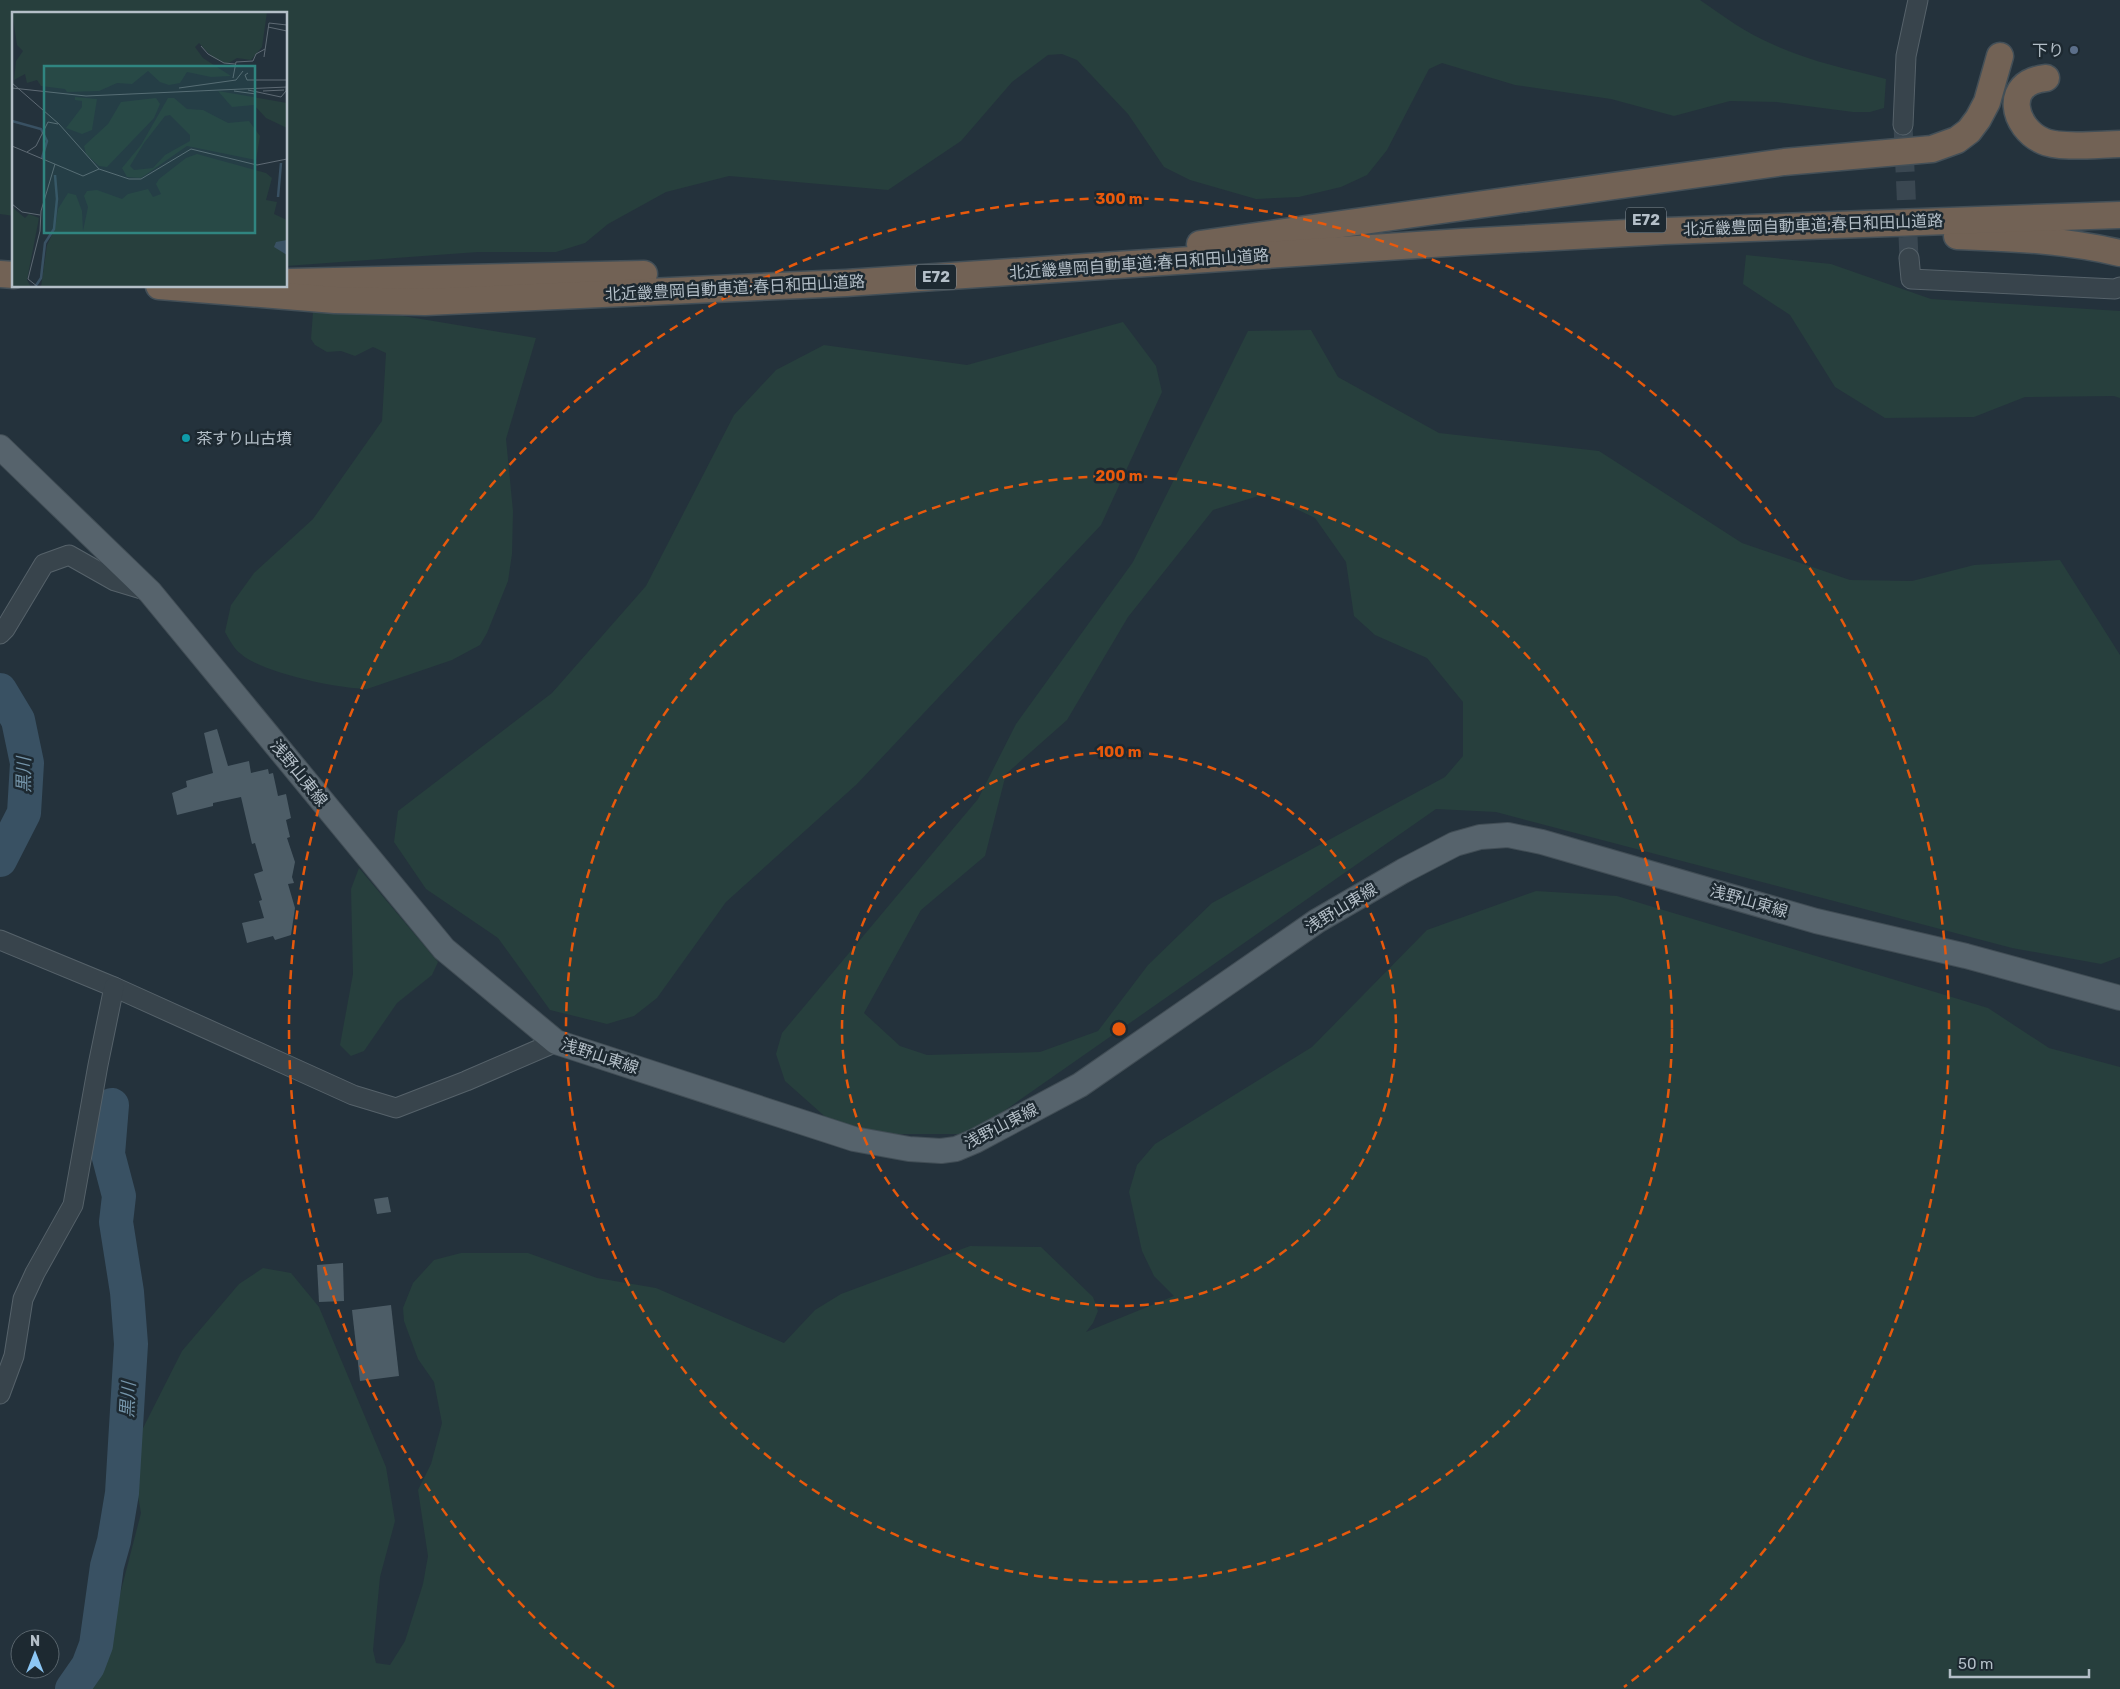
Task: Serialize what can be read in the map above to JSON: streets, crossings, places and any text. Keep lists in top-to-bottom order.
{
  "streets": {
    "highway": ["E72", "北近畿豊岡自動車道;春日和田山道路"],
    "main road": ["浅野山東線"]
  },
  "water": ["黒川"],
  "places": ["下り", "茶すり山古墳"],
  "scale_bar": "50 m",
  "north": "top",
  "rings": ["300 m", "200 m", "100 m"]
}
